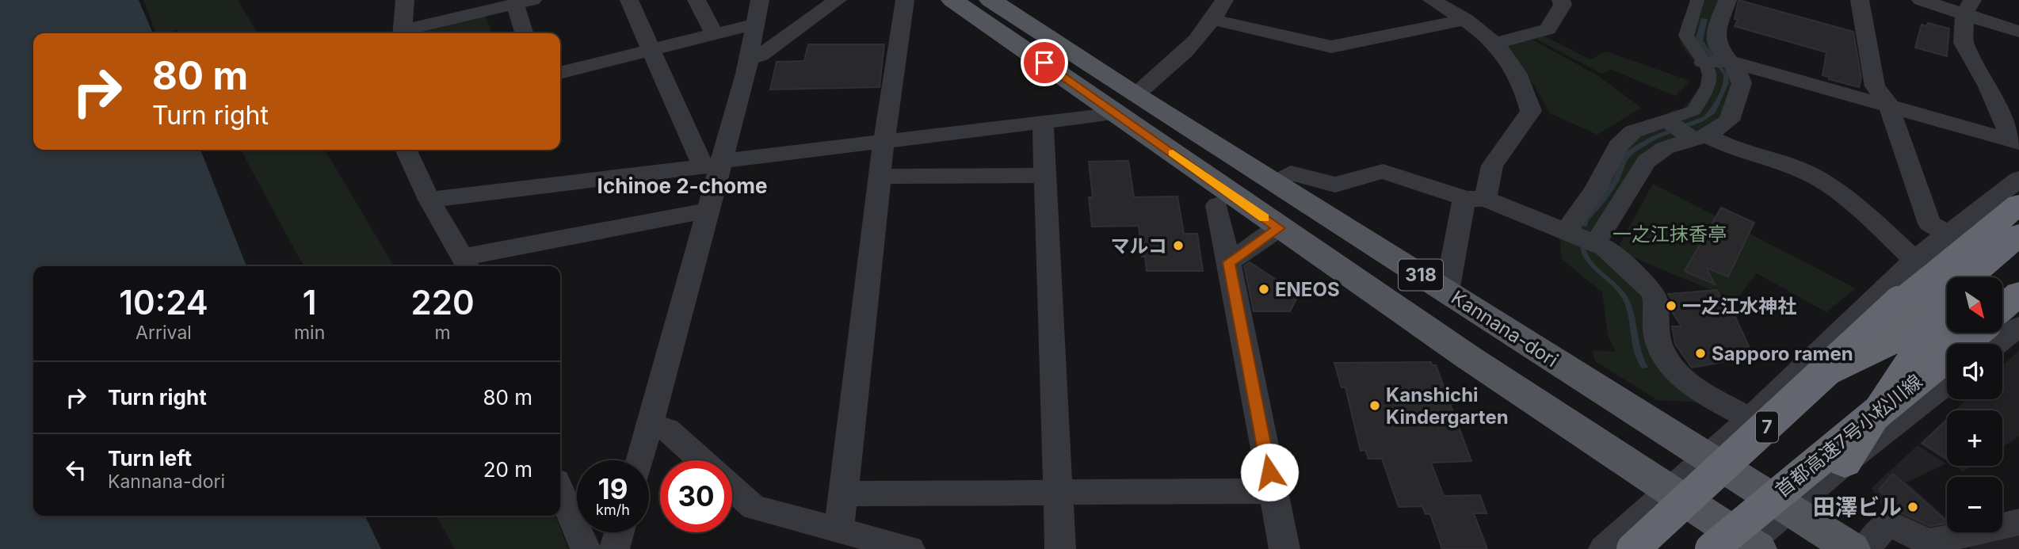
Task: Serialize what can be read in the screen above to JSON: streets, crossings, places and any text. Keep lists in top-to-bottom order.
{
  "streets": {
    "highway": ["7", "首都高速7号小松川線"],
    "main road": ["318", "Kannana-dori"]
  },
  "districts": ["Ichinoe 2-chome"],
  "parks": ["一之江抹香亭"],
  "places": [
    "マルコ",
    "ENEOS",
    "一之江水神社",
    "Sapporo ramen",
    "Kanshichi Kindergarten",
    "田澤ビル"
  ],
  "north": "bottom right",
  "page": {
    "turn": ["80 m", "Turn right"],
    "eta": [
      "10:24",
      "Arrival",
      "1",
      "min",
      "220",
      "m"
    ],
    "map_buttons": ["+", "−"],
    "list": [
      {
        "name": "Turn right",
        "value": "80 m"
      },
      {
        "name": "Turn left",
        "note": "Kannana-dori",
        "value": "20 m"
      }
    ],
    "speed": "19 km/h",
    "limit": "30"
  }
}
